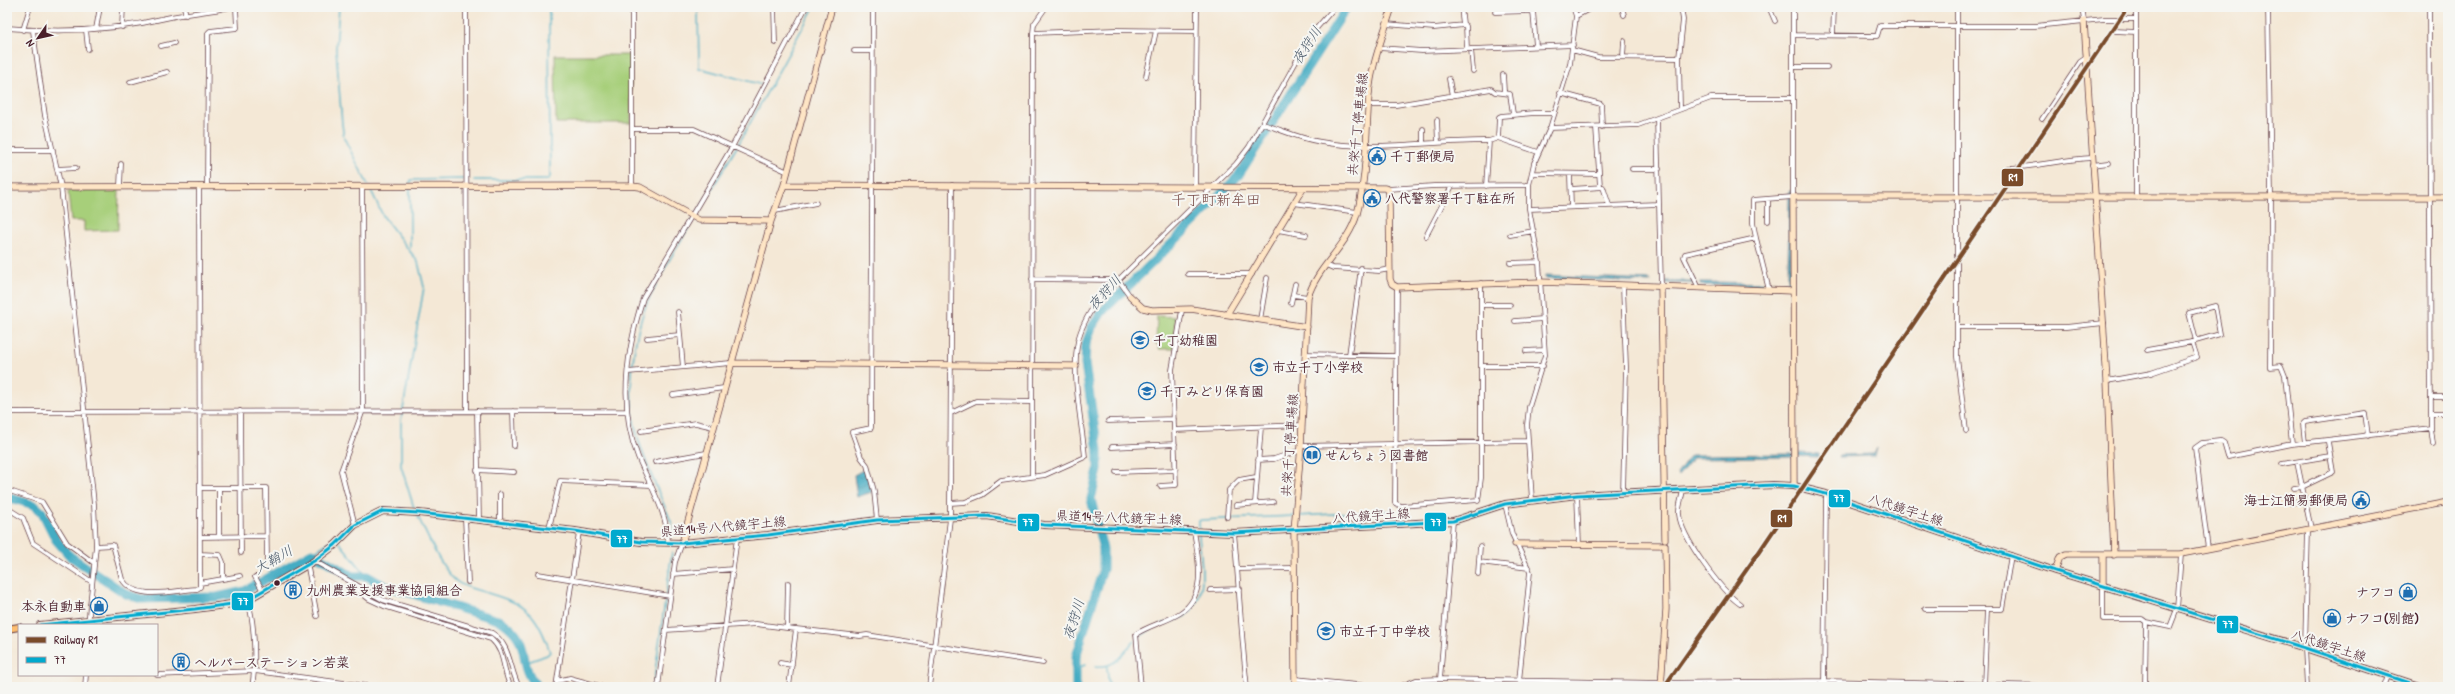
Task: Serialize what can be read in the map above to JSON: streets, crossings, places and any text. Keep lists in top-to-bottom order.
{
  "streets": {
    "main road": ["八代鏡宇土線", "県道14号八代鏡宇土線"],
    "street": ["共栄千丁停車場線"]
  },
  "crossings": [
    ["共栄千丁停車場線", "八代鏡宇土線"],
    ["共栄千丁停車場線", "県道14号八代鏡宇土線"],
    ["八代鏡宇土線", "県道14号八代鏡宇土線"]
  ],
  "districts": ["千丁町新牟田"],
  "water": ["夜狩川", "大鞘川"],
  "places": {
    "public building": ["千丁郵便局", "八代警察署千丁駐在所", "海士江簡易郵便局"],
    "school or university": [
      "千丁幼稚園",
      "市立千丁小学校",
      "千丁みどり保育園",
      "市立千丁中学校"
    ],
    "library": ["せんちょう図書館"],
    "building": ["九州農業支援事業協同組合", "ヘルパーステーション若菜"],
    "shop": ["ナフコ", "本永自動車", "ナフコ(別館)"]
  },
  "lines": ["rail line R1", "transit line 77"],
  "legend": ["Railway R1", "77"],
  "north": "bottom left"
}
